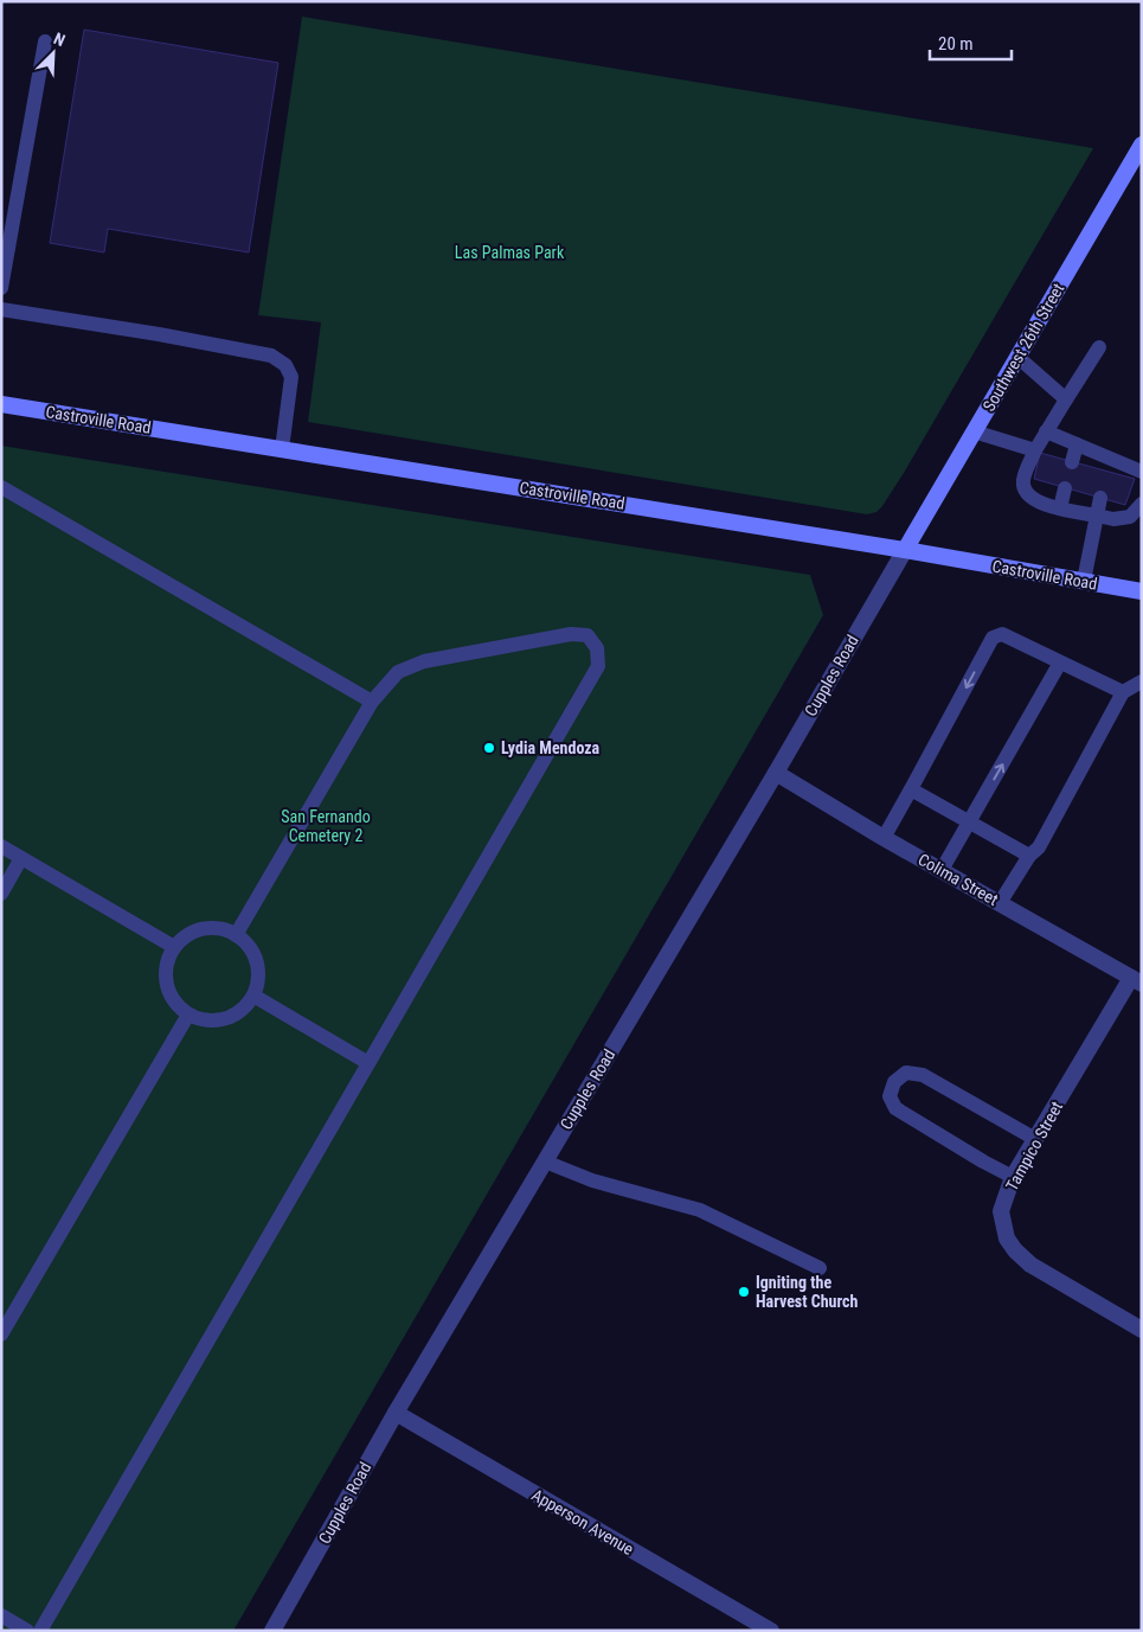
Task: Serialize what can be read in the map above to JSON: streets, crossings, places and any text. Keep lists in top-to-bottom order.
{
  "streets": {
    "main road": ["Southwest 26th Street", "Castroville Road"],
    "street": [
      "Cupples Road",
      "Colima Street",
      "Tampico Street",
      "Apperson Avenue"
    ]
  },
  "crossings": [
    ["Southwest 26th Street", "Castroville Road"],
    ["Southwest 26th Street", "Cupples Road"],
    ["Castroville Road", "Cupples Road"],
    ["Cupples Road", "Colima Street"],
    ["Cupples Road", "Apperson Avenue"],
    ["Colima Street", "Tampico Street"]
  ],
  "parks": ["Las Palmas Park", "San Fernando Cemetery 2"],
  "places": ["Lydia Mendoza", "Igniting the Harvest Church"],
  "scale_bar": "20 m",
  "north": "top right"
}
